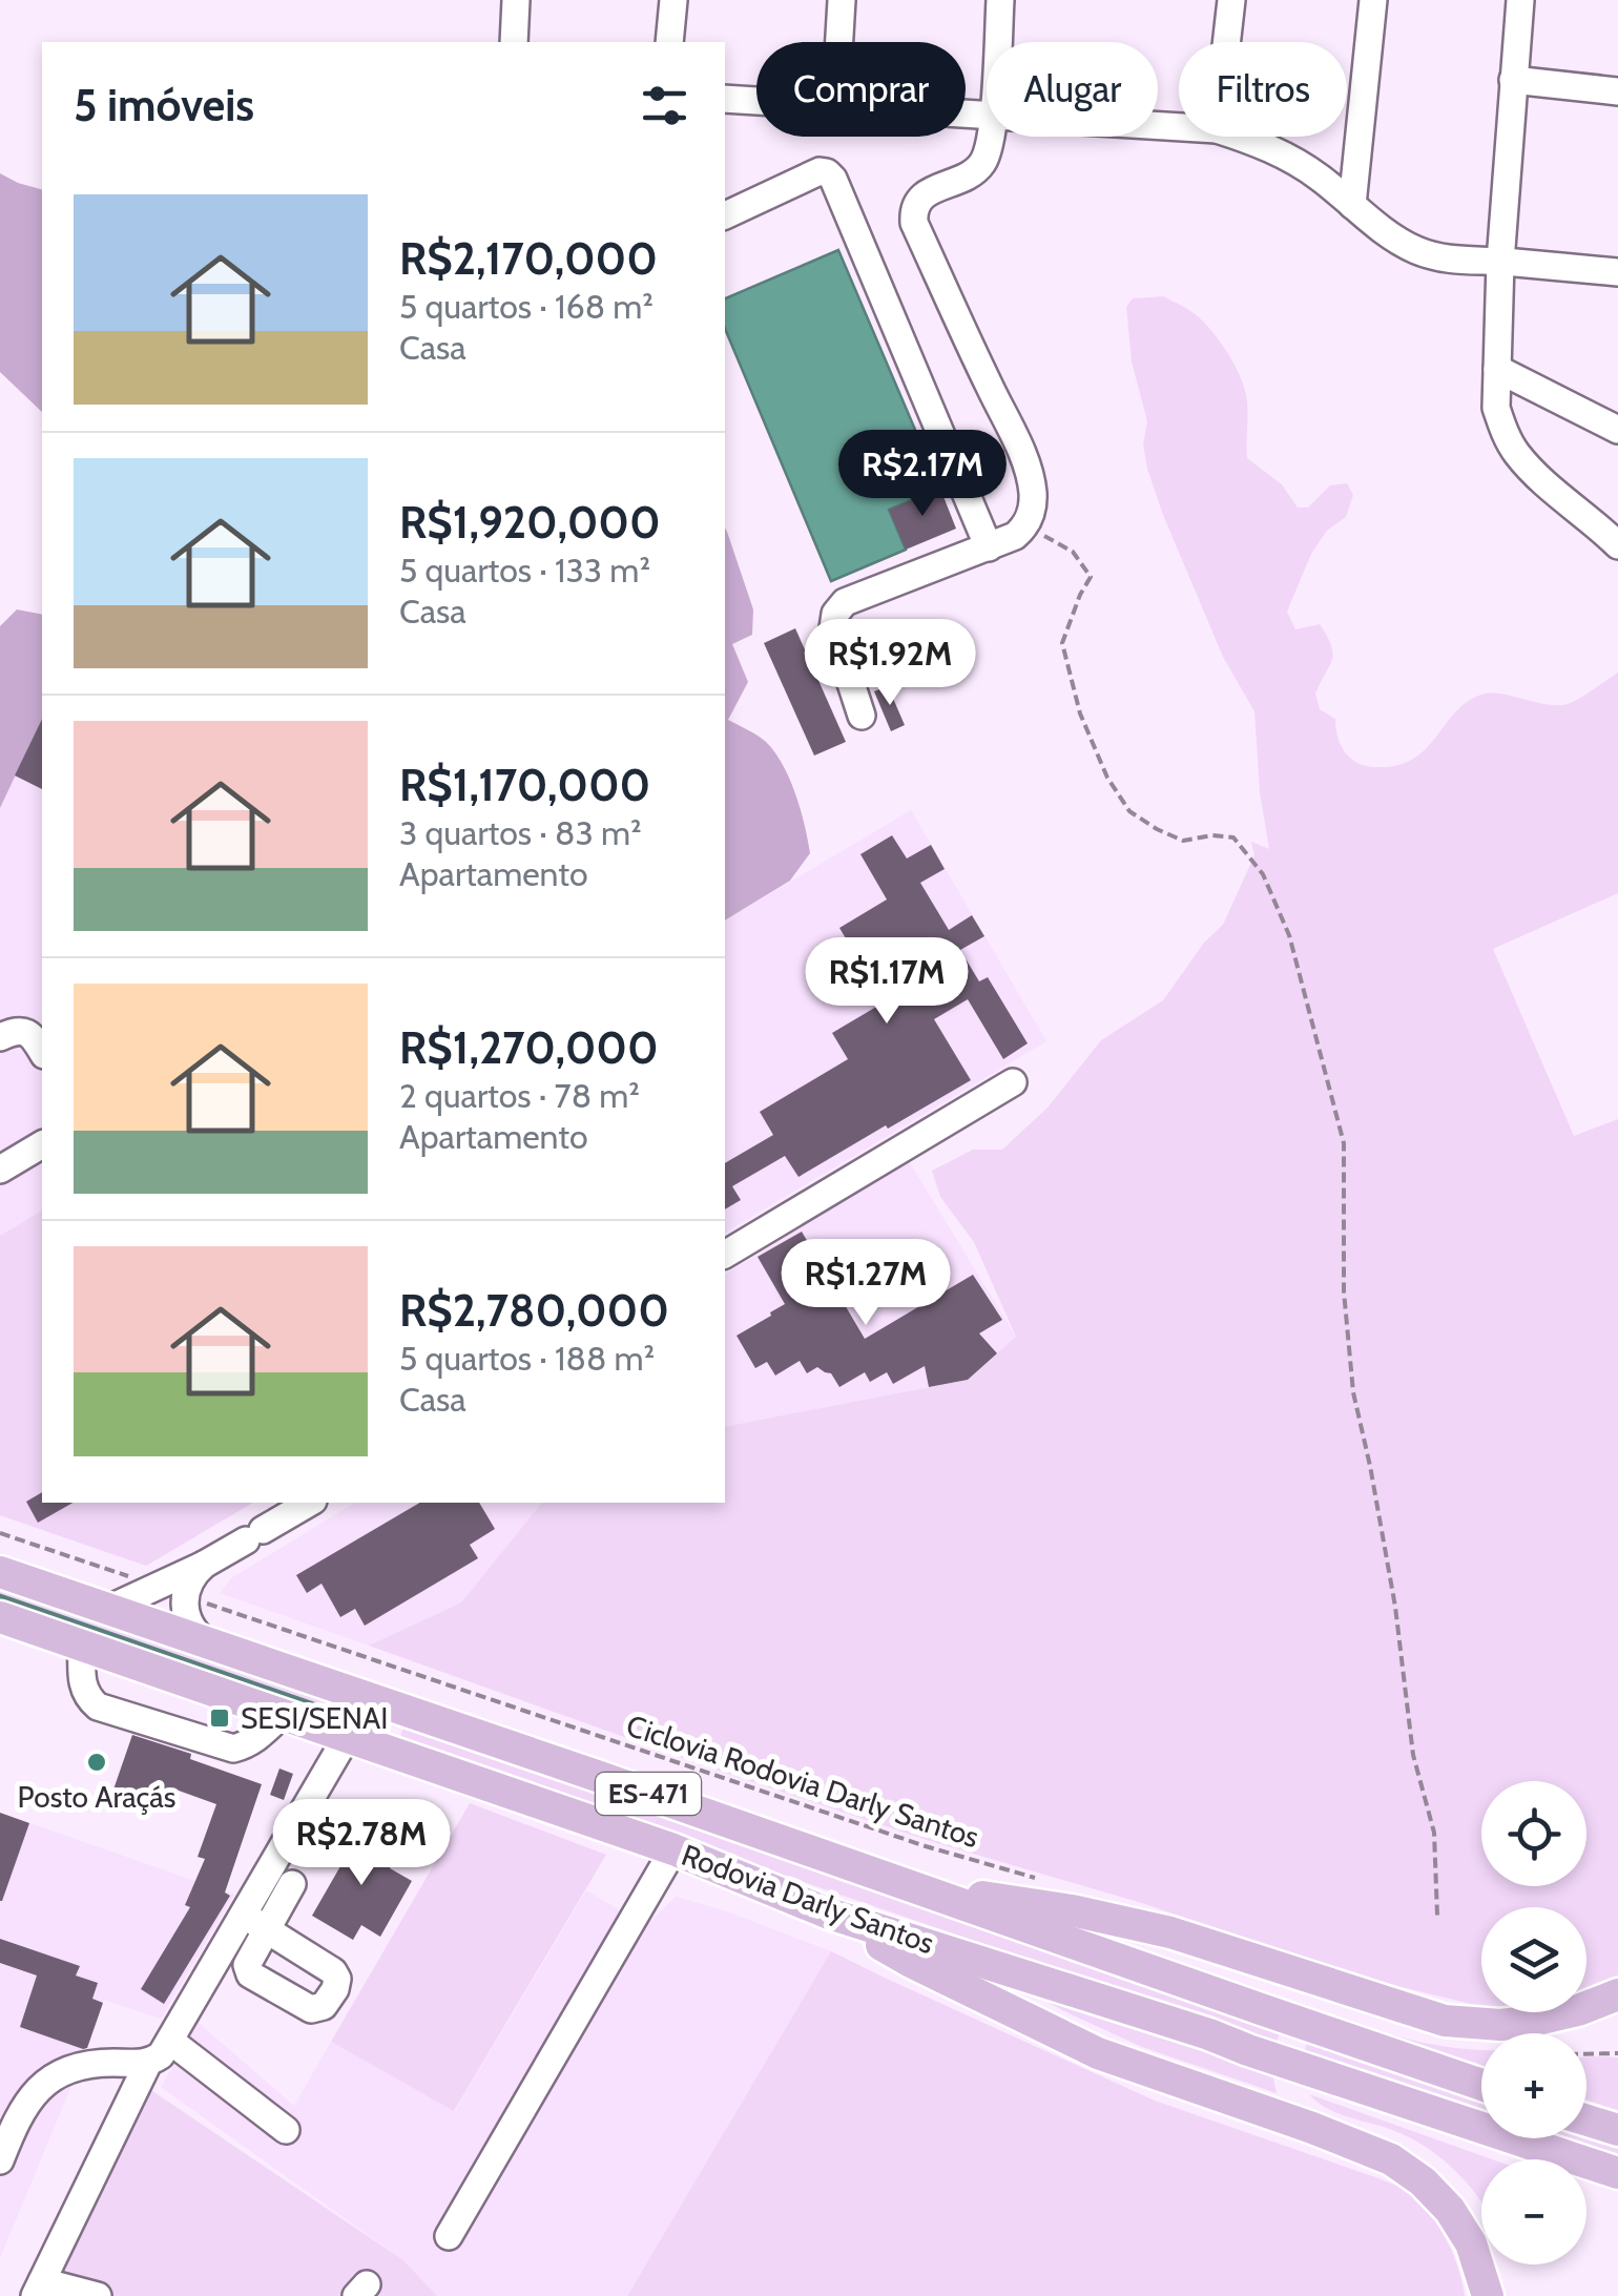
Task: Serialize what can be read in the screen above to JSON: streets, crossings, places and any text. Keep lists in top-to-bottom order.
{
  "streets": {
    "main road": ["ES-471", "Rodovia Darly Santos"],
    "path": ["Ciclovia Rodovia Darly Santos"]
  },
  "places": {
    "transit": ["SESI/SENAI"],
    "other": ["Posto Araçás"]
  },
  "page": {
    "chip": ["Comprar", "Alugar", "Filtros"],
    "heading": "5 imóveis",
    "list": [
      {
        "name": "R$2,170,000",
        "note": "5 quartos · 168 m² · Casa"
      },
      {
        "name": "R$1,920,000",
        "note": "5 quartos · 133 m² · Casa"
      },
      {
        "name": "R$1,170,000",
        "note": "3 quartos · 83 m² · Apartamento"
      },
      {
        "name": "R$1,270,000",
        "note": "2 quartos · 78 m² · Apartamento"
      },
      {
        "name": "R$2,780,000",
        "note": "5 quartos · 188 m² · Casa"
      }
    ],
    "price": [
      "R$2.17M",
      "R$1.92M",
      "R$1.17M",
      "R$1.27M",
      "R$2.78M"
    ],
    "map_buttons": ["+", "−"]
  }
}
